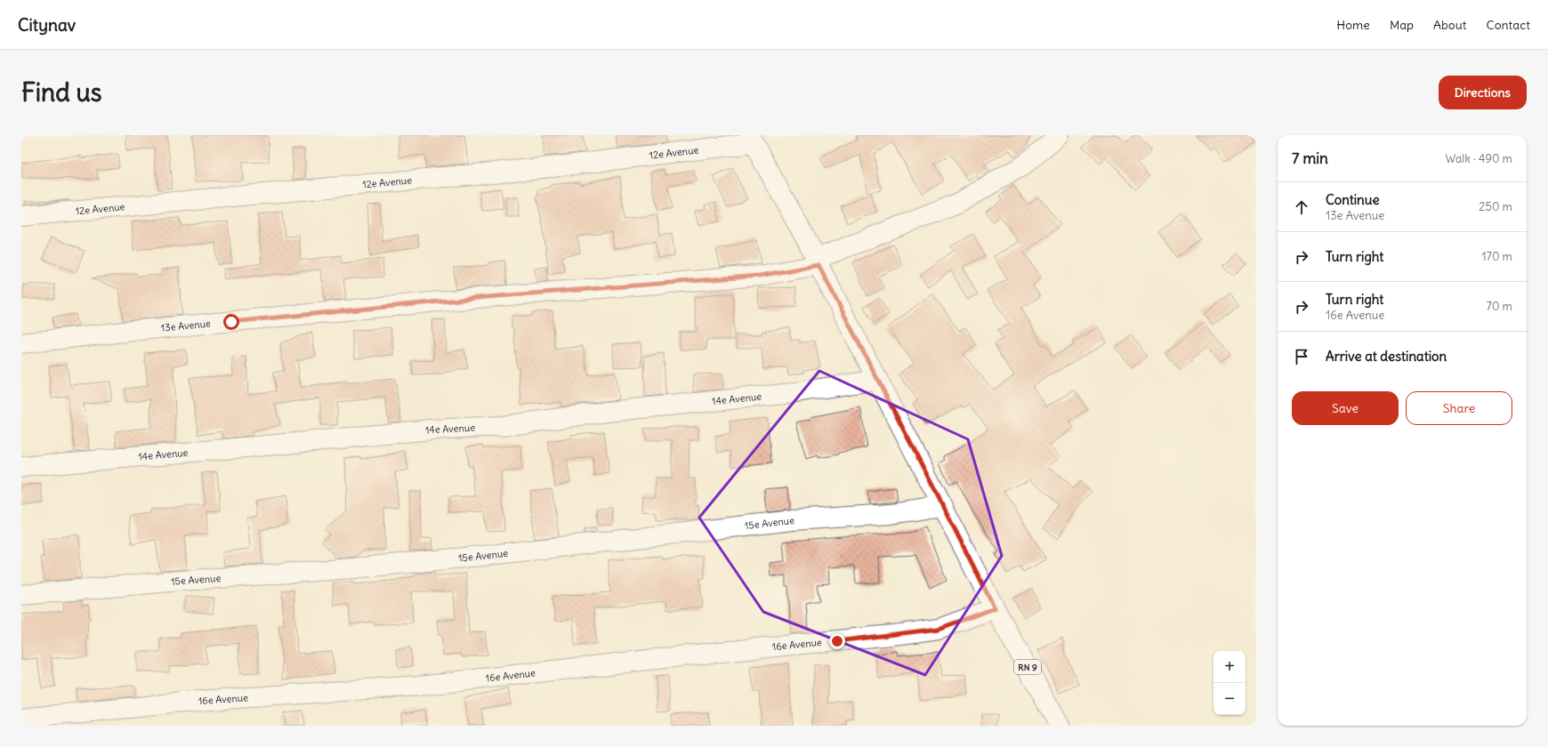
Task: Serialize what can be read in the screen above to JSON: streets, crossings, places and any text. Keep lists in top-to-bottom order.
{
  "streets": {
    "street": [
      "12e Avenue",
      "13e Avenue",
      "14e Avenue",
      "15e Avenue",
      "16e Avenue",
      "RN 9"
    ]
  },
  "crossings": [
    ["12e Avenue", "RN 9"],
    ["13e Avenue", "RN 9"],
    ["14e Avenue", "RN 9"],
    ["15e Avenue", "RN 9"],
    ["16e Avenue", "RN 9"]
  ],
  "page": {
    "header": "Citynav",
    "nav": [
      "Home",
      "Map",
      "About",
      "Contact"
    ],
    "buttons": [
      "Directions",
      ["Save", "Share"]
    ],
    "title": "Find us",
    "heading": ["7 min", "Walk · 490 m"],
    "list": [
      ["Continue", "13e Avenue", "250 m"],
      ["Turn right", "170 m"],
      ["Turn right", "16e Avenue", "70 m"],
      "Arrive at destination"
    ],
    "map_buttons": ["+", "−"]
  }
}
